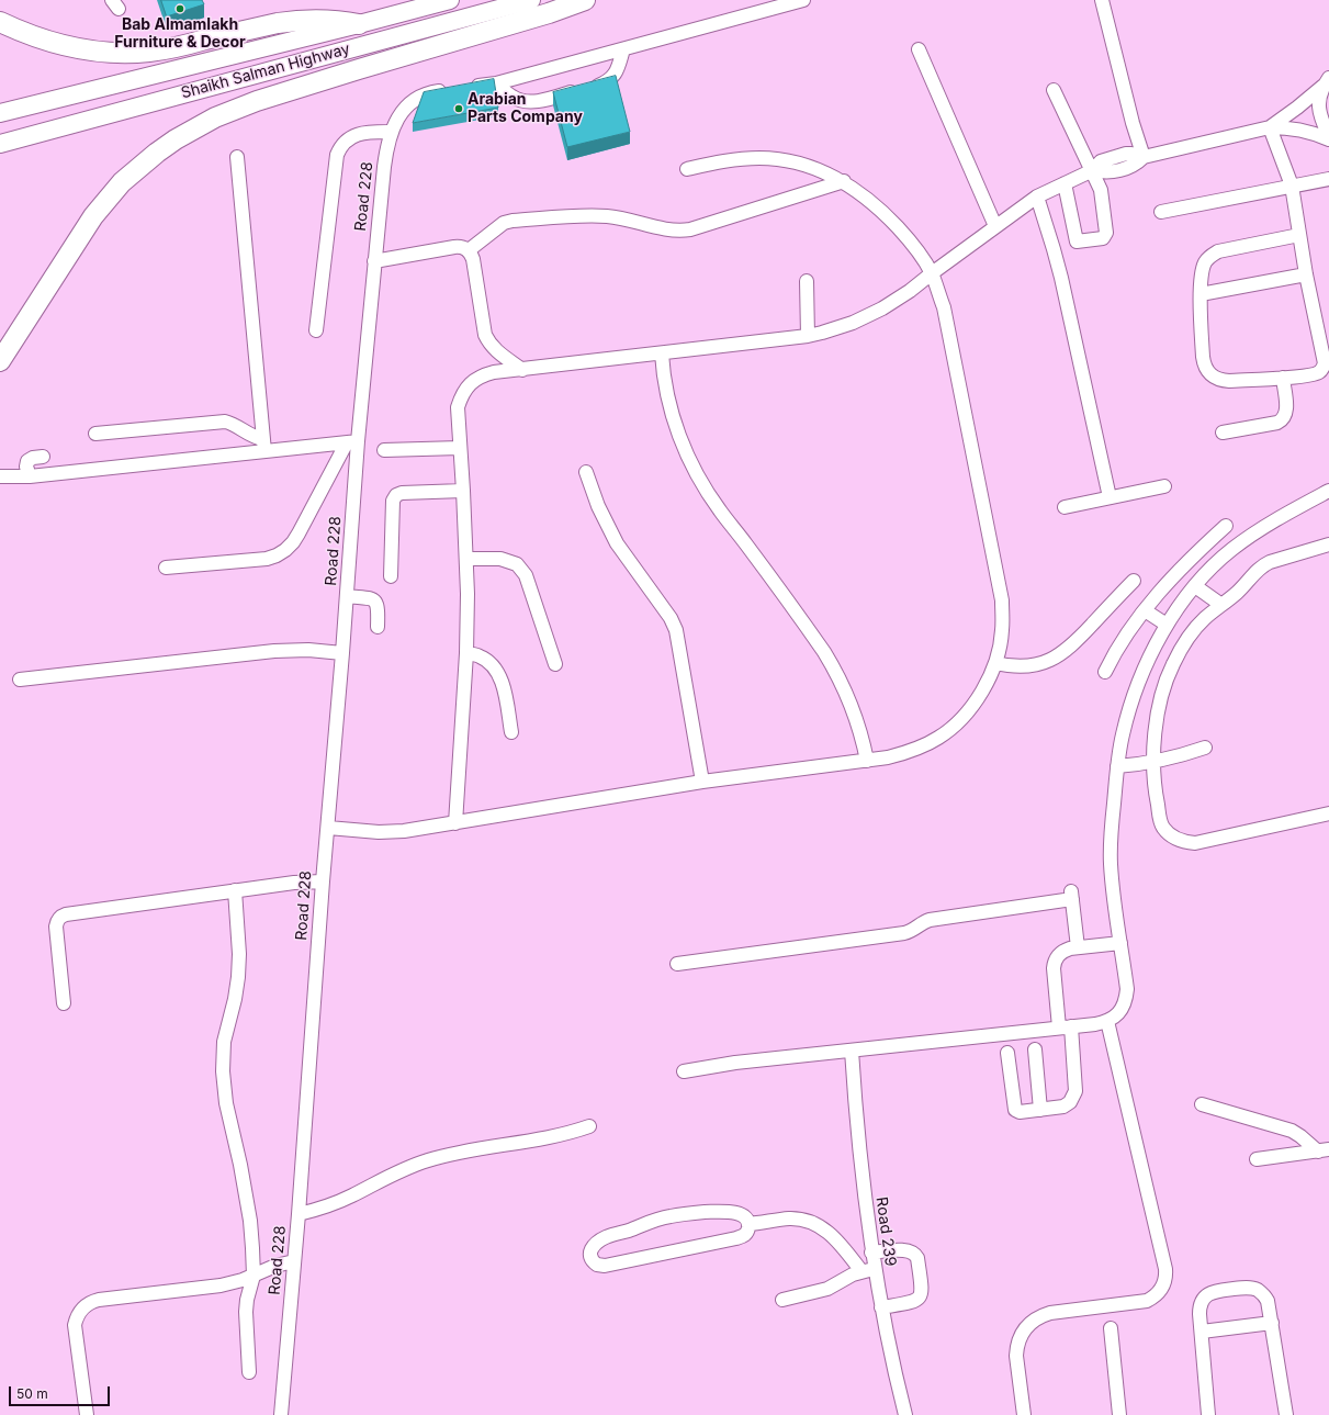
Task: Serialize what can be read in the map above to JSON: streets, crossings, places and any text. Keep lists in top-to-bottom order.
{
  "streets": {
    "main road": ["Shaikh Salman Highway"],
    "street": ["Road 228", "Road 239"]
  },
  "places": ["Bab Almamlakh Furniture & Decor", "Arabian Parts Company"],
  "scale_bar": "50 m"
}
